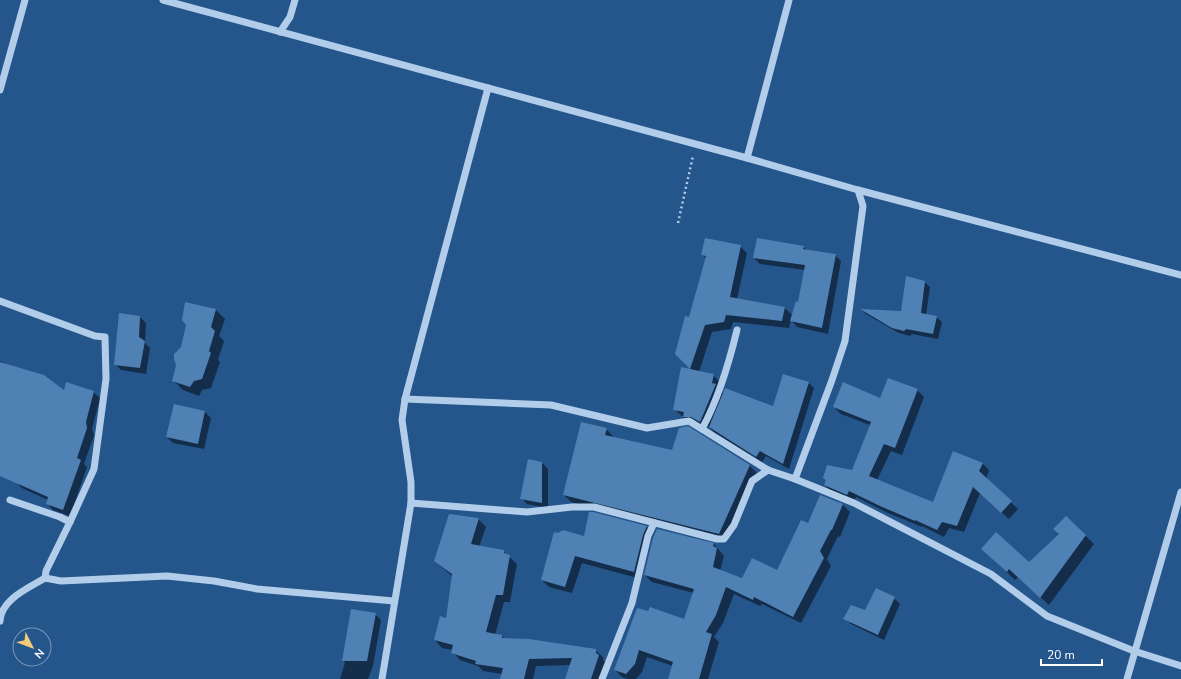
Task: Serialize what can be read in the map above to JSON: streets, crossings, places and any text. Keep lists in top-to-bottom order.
{
  "scale_bar": "20 m",
  "north": "bottom right"
}
